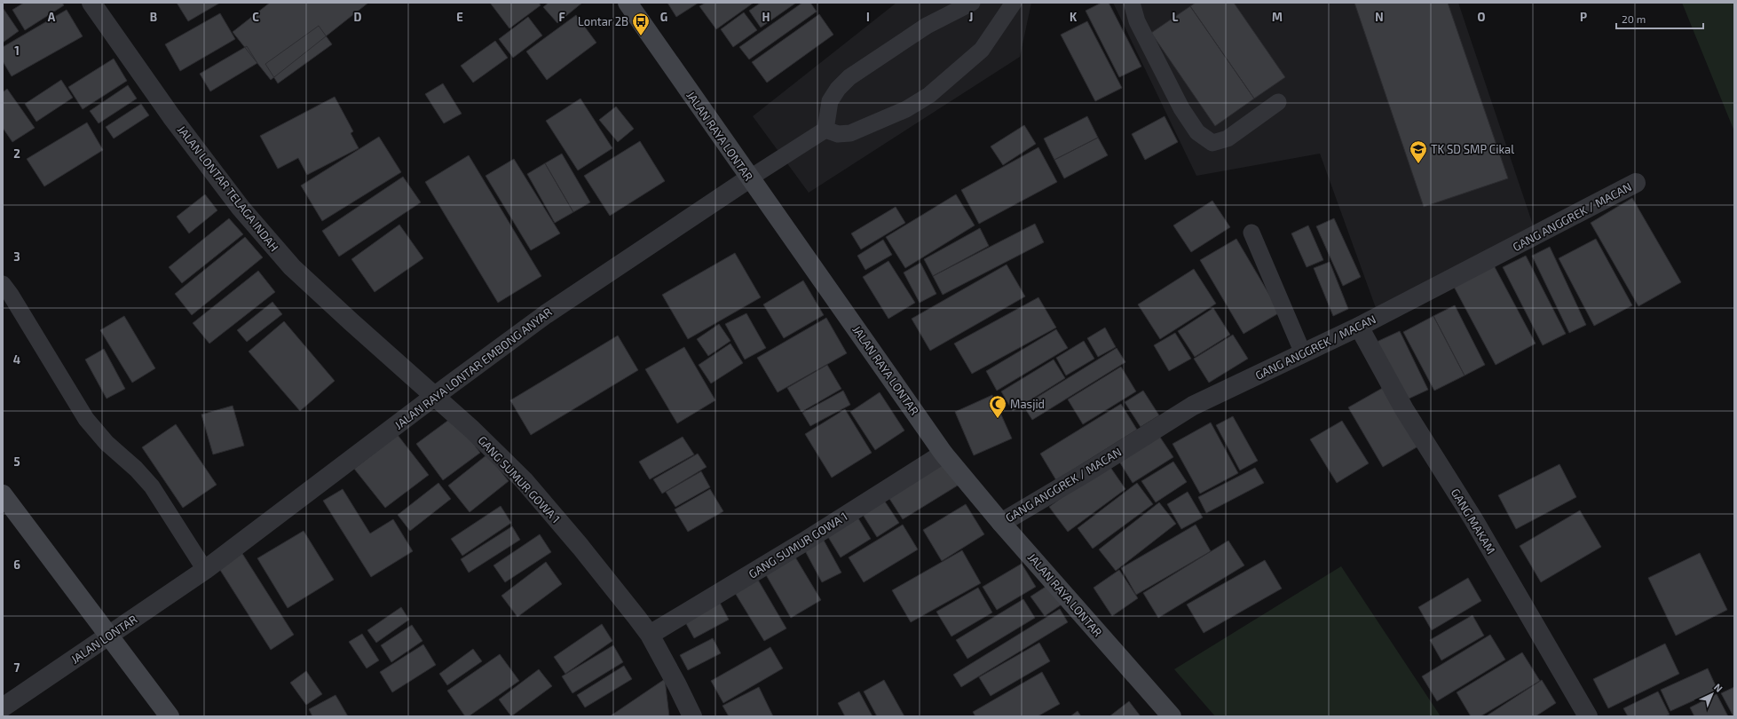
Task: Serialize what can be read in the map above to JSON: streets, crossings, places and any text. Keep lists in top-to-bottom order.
{
  "streets": {
    "street": [
      "JALAN RAYA LONTAR",
      "JALAN LONTAR TELAGA INDAH",
      "GANG ANGGREK / MACAN",
      "JALAN RAYA LONTAR EMBONG ANYAR",
      "GANG SUMUR GOWA 1",
      "GANG MAKAM",
      "JALAN LONTAR"
    ]
  },
  "crossings": [
    ["JALAN RAYA LONTAR", "GANG ANGGREK / MACAN"],
    ["JALAN RAYA LONTAR", "JALAN RAYA LONTAR EMBONG ANYAR"],
    ["JALAN RAYA LONTAR", "GANG SUMUR GOWA 1"],
    ["JALAN LONTAR TELAGA INDAH", "JALAN RAYA LONTAR EMBONG ANYAR"],
    ["JALAN LONTAR TELAGA INDAH", "GANG SUMUR GOWA 1"],
    ["GANG ANGGREK / MACAN", "GANG MAKAM"],
    ["JALAN RAYA LONTAR EMBONG ANYAR", "GANG SUMUR GOWA 1"],
    ["JALAN RAYA LONTAR EMBONG ANYAR", "JALAN LONTAR"]
  ],
  "places": {
    "bus stop": ["Lontar 2B"],
    "school or university": ["TK SD SMP Cikal"],
    "mosque": ["Masjid"]
  },
  "scale_bar": "20 m",
  "north": "top right",
  "grid": {
    "columns": [
      "A",
      "B",
      "C",
      "D",
      "E",
      "F",
      "G",
      "H",
      "I",
      "J",
      "K",
      "L",
      "M",
      "N",
      "O",
      "P"
    ],
    "rows": [
      "1",
      "2",
      "3",
      "4",
      "5",
      "6",
      "7"
    ]
  }
}
